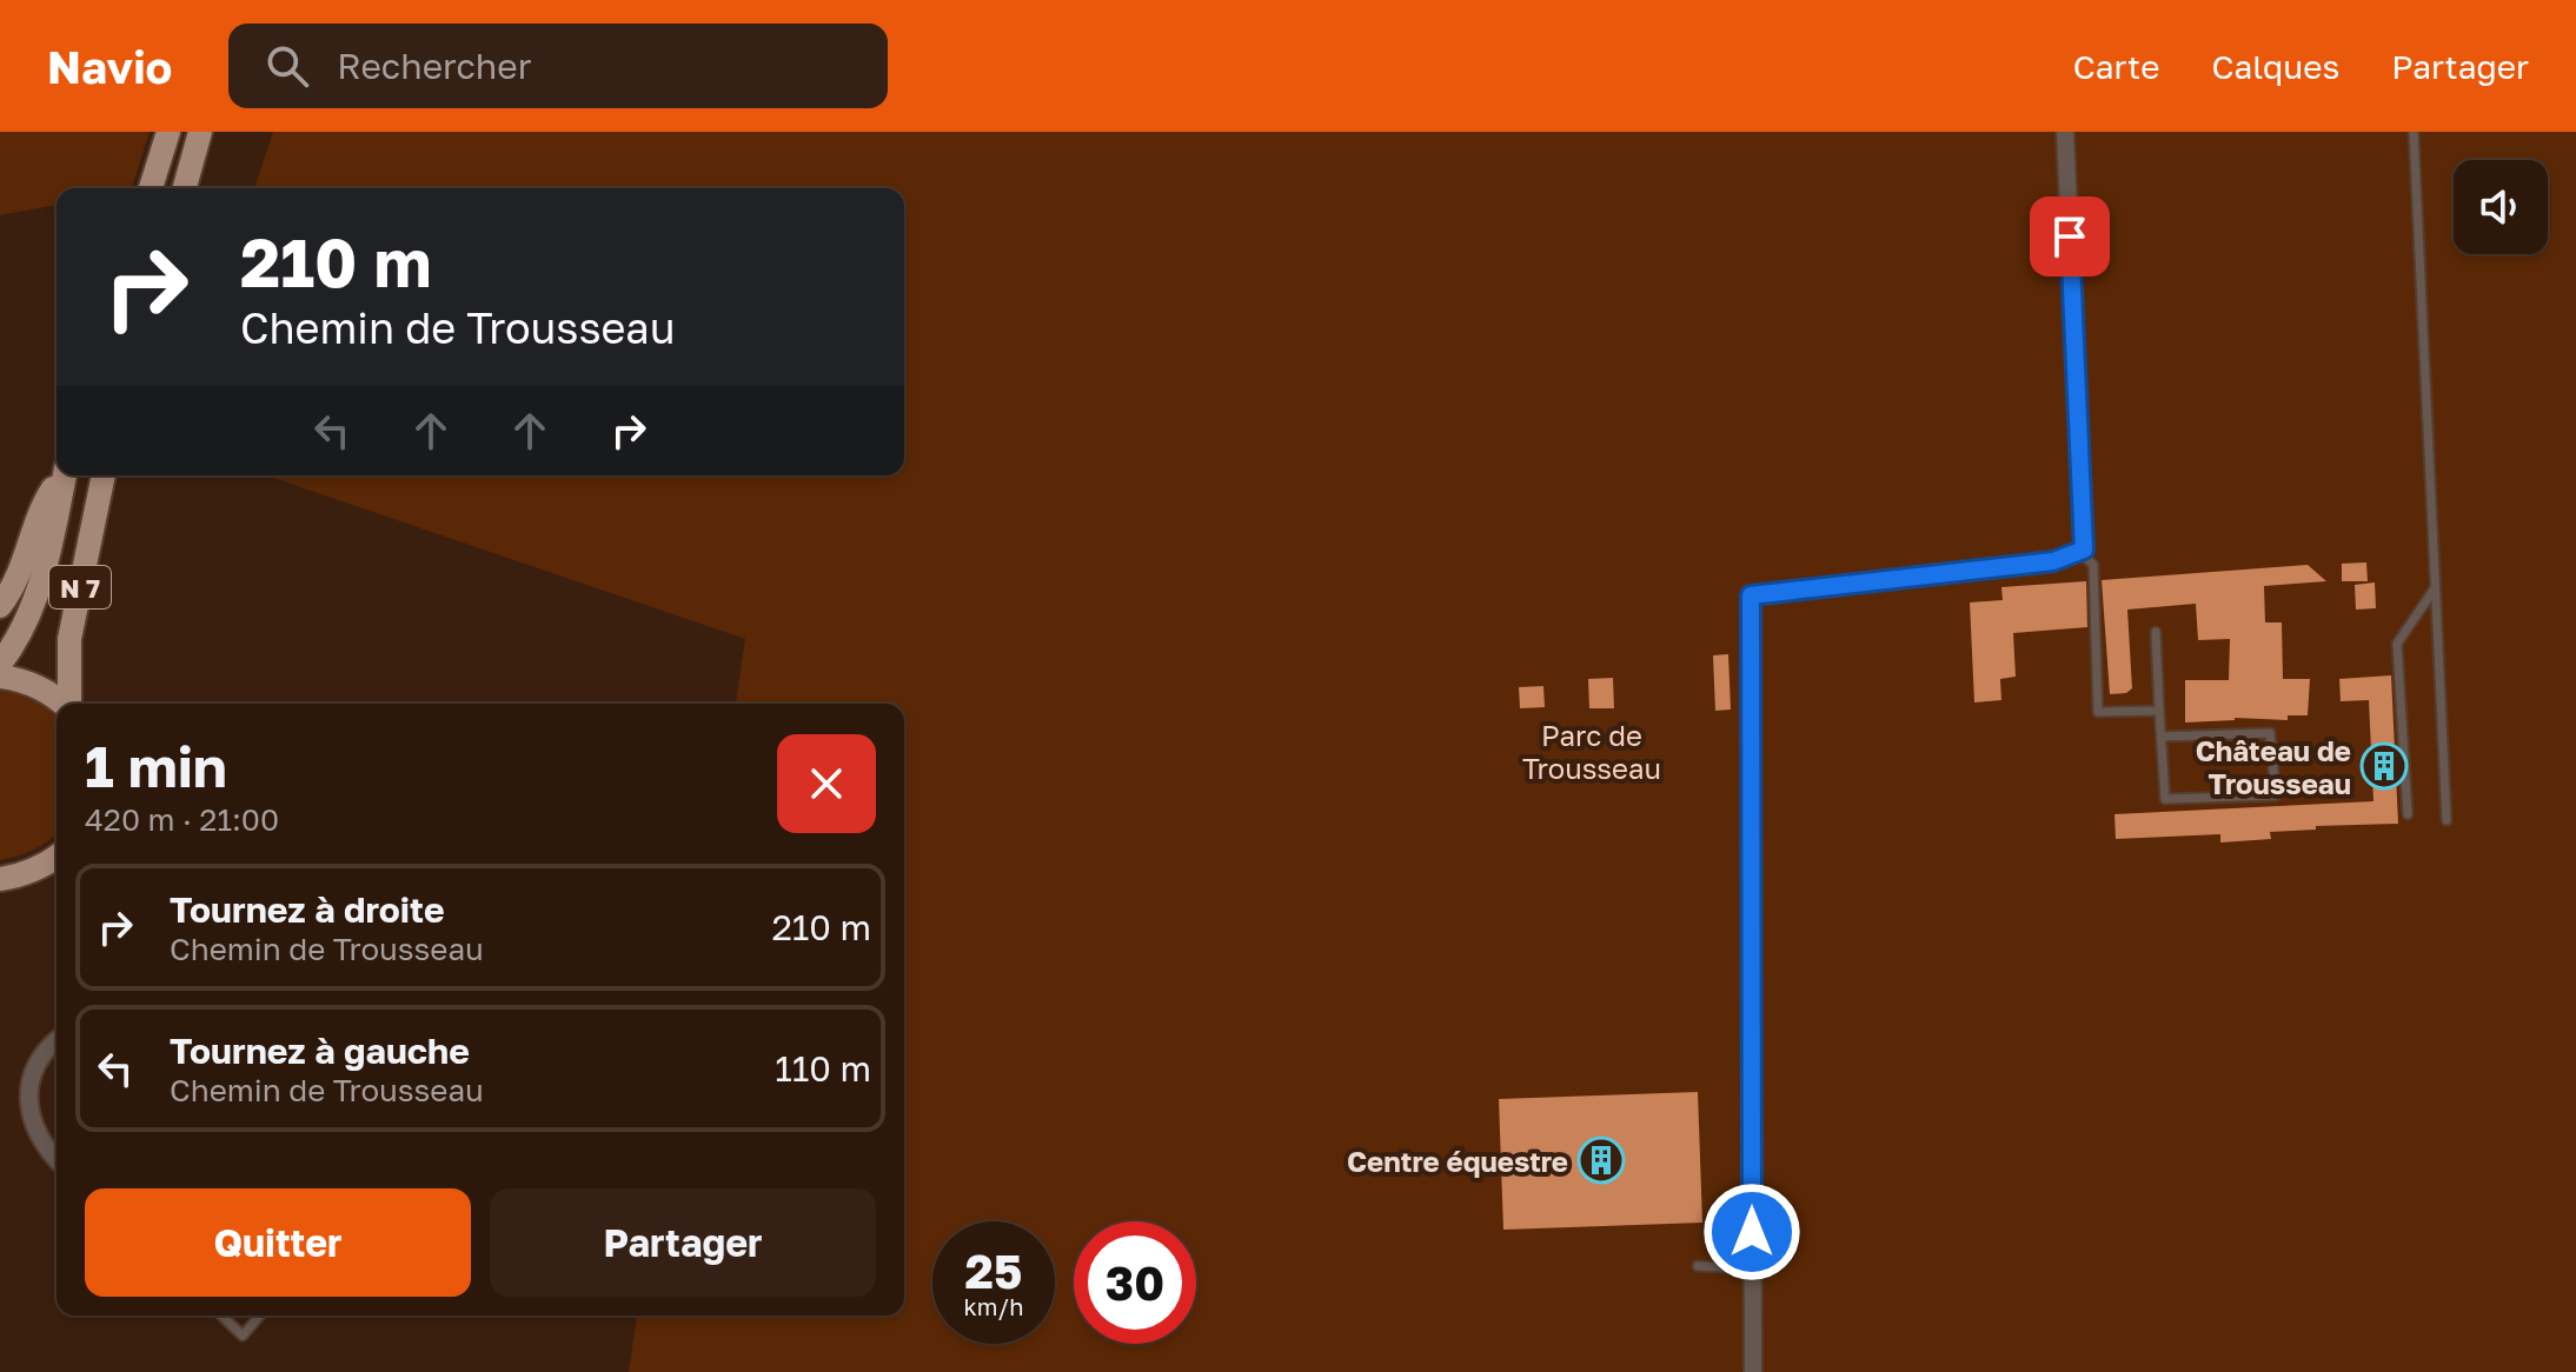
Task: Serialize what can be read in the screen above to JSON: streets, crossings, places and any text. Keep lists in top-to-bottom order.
{
  "streets": {
    "main road": ["N 7"]
  },
  "parks": ["Parc de Trousseau"],
  "places": {
    "building": ["Château de Trousseau", "Centre équestre"]
  },
  "page": {
    "header": "Navio",
    "search": "Rechercher",
    "nav": ["Carte", "Calques", "Partager"],
    "turn": ["210 m", "Chemin de Trousseau"],
    "heading": ["1 min", "420 m · 21:00"],
    "list": [
      {
        "name": "Tournez à droite",
        "note": "Chemin de Trousseau",
        "value": "210 m"
      },
      {
        "name": "Tournez à gauche",
        "note": "Chemin de Trousseau",
        "value": "110 m"
      }
    ],
    "buttons": ["Quitter", "Partager"],
    "speed": "25 km/h",
    "limit": "30"
  }
}
